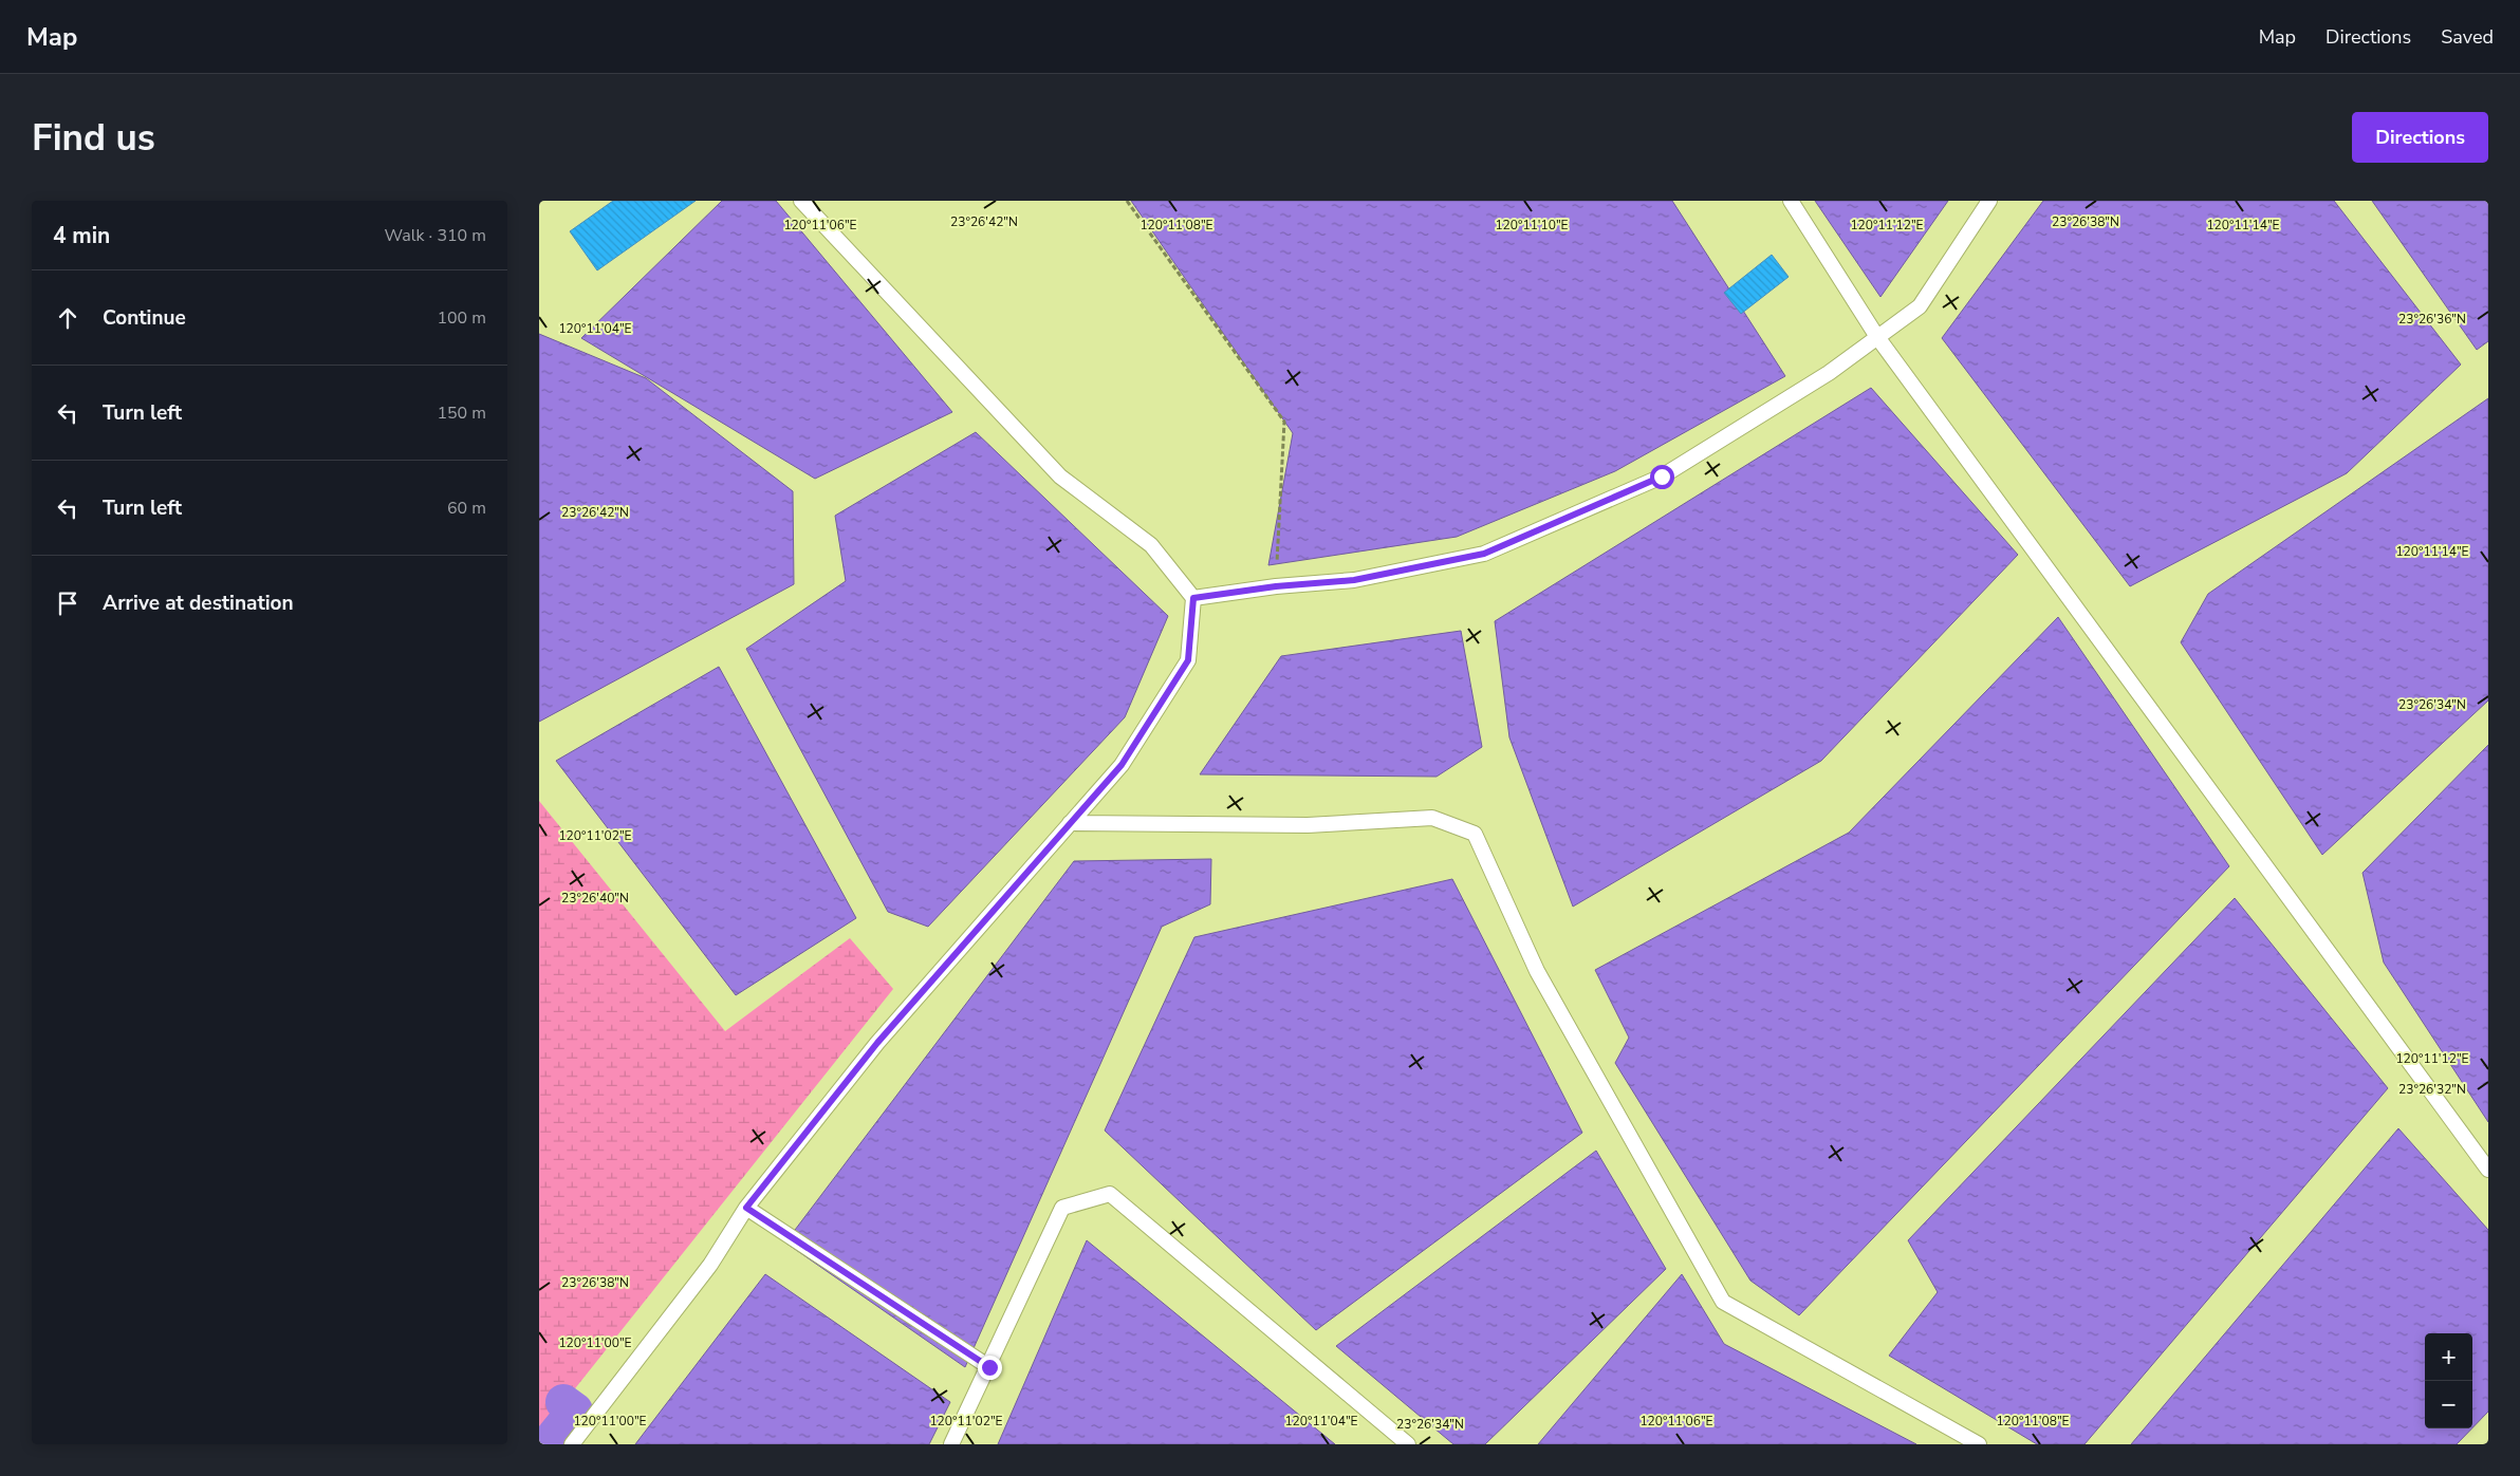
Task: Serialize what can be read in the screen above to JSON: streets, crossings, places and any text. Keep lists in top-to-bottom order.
{
  "page": {
    "header": "Map",
    "nav": ["Map", "Directions", "Saved"],
    "buttons": "Directions",
    "title": "Find us",
    "heading": ["4 min", "Walk · 310 m"],
    "list": [
      ["Continue", "100 m"],
      ["Turn left", "150 m"],
      ["Turn left", "60 m"],
      "Arrive at destination"
    ],
    "map_buttons": ["+", "−"]
  },
  "coordinates": [
    "23°26'42\"N",
    "23°26'38\"N",
    "120°11'08\"E",
    "120°11'14\"E",
    "120°11'06\"E",
    "120°11'10\"E",
    "120°11'12\"E",
    "23°26'36\"N",
    "120°11'04\"E",
    "23°26'34\"N",
    "120°11'02\"E",
    "23°26'40\"N",
    "23°26'32\"N",
    "120°11'00\"E"
  ]
}
